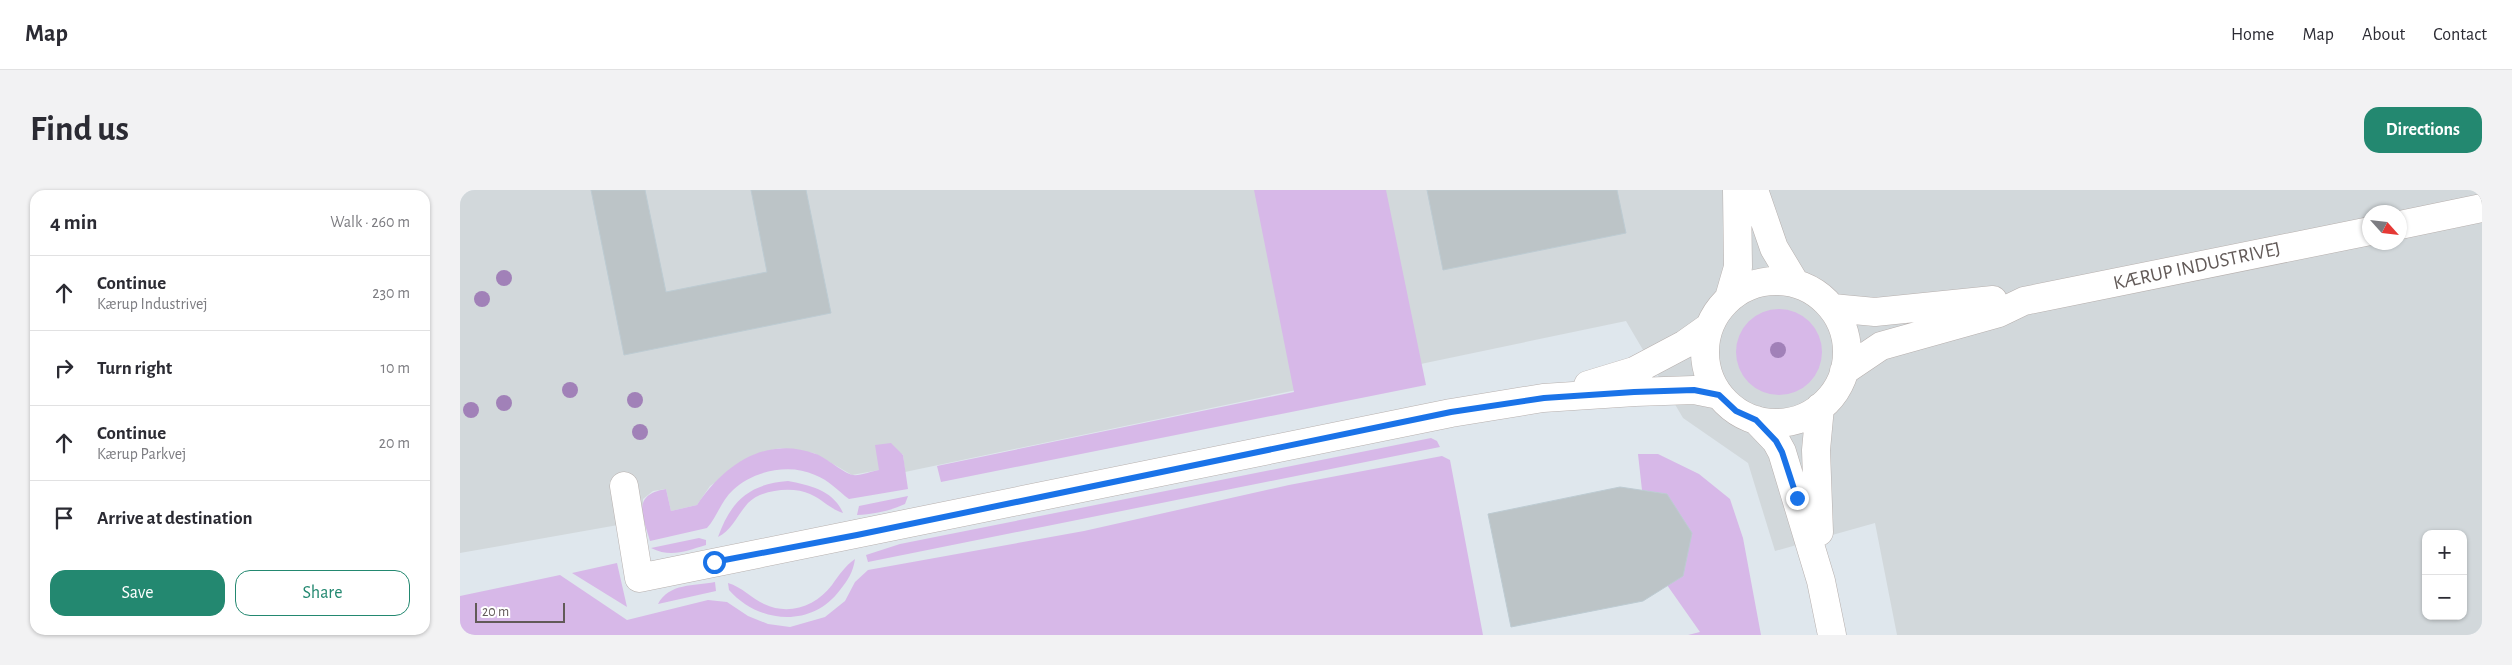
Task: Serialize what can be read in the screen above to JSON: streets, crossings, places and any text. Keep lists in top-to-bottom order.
{
  "streets": {
    "street": ["KÆRUP INDUSTRIVEJ"]
  },
  "scale_bar": "20 m",
  "north": "bottom right",
  "page": {
    "header": "Map",
    "nav": [
      "Home",
      "Map",
      "About",
      "Contact"
    ],
    "buttons": [
      "Directions",
      ["Save", "Share"]
    ],
    "title": "Find us",
    "heading": ["4 min", "Walk · 260 m"],
    "list": [
      ["Continue", "Kærup Industrivej", "230 m"],
      ["Turn right", "10 m"],
      ["Continue", "Kærup Parkvej", "20 m"],
      "Arrive at destination"
    ],
    "map_buttons": ["+", "−"],
    "scale": "20 m"
  }
}
